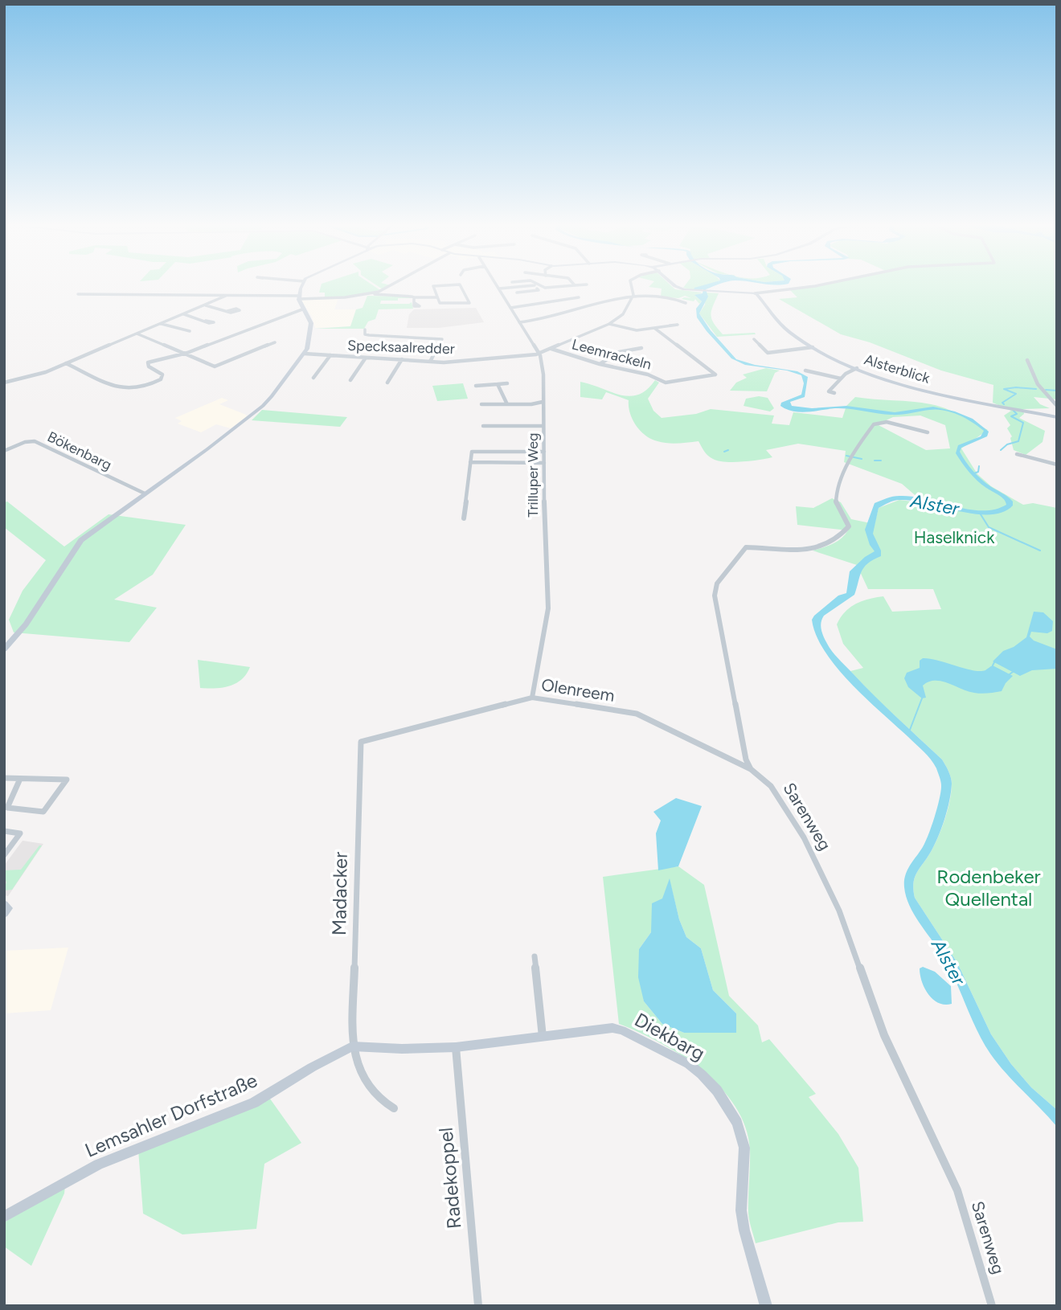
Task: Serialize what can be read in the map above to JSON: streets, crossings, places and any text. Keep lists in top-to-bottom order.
{
  "streets": {
    "street": [
      "Specksaalredder",
      "Leemrackeln",
      "Alsterblick",
      "Bökenbarg",
      "Trilluper Weg",
      "Olenreem",
      "Sarenweg",
      "Madacker",
      "Diekbarg",
      "Lemsahler Dorfstraße",
      "Radekoppel"
    ]
  },
  "crossings": [
    ["Specksaalredder", "Leemrackeln"],
    ["Specksaalredder", "Trilluper Weg"],
    ["Trilluper Weg", "Olenreem"],
    ["Olenreem", "Sarenweg"],
    ["Olenreem", "Madacker"],
    ["Madacker", "Diekbarg"],
    ["Madacker", "Lemsahler Dorfstraße"],
    ["Diekbarg", "Lemsahler Dorfstraße"],
    ["Diekbarg", "Radekoppel"]
  ],
  "water": ["Alster"],
  "parks": ["Haselknick", "Rodenbeker Quellental"]
}
